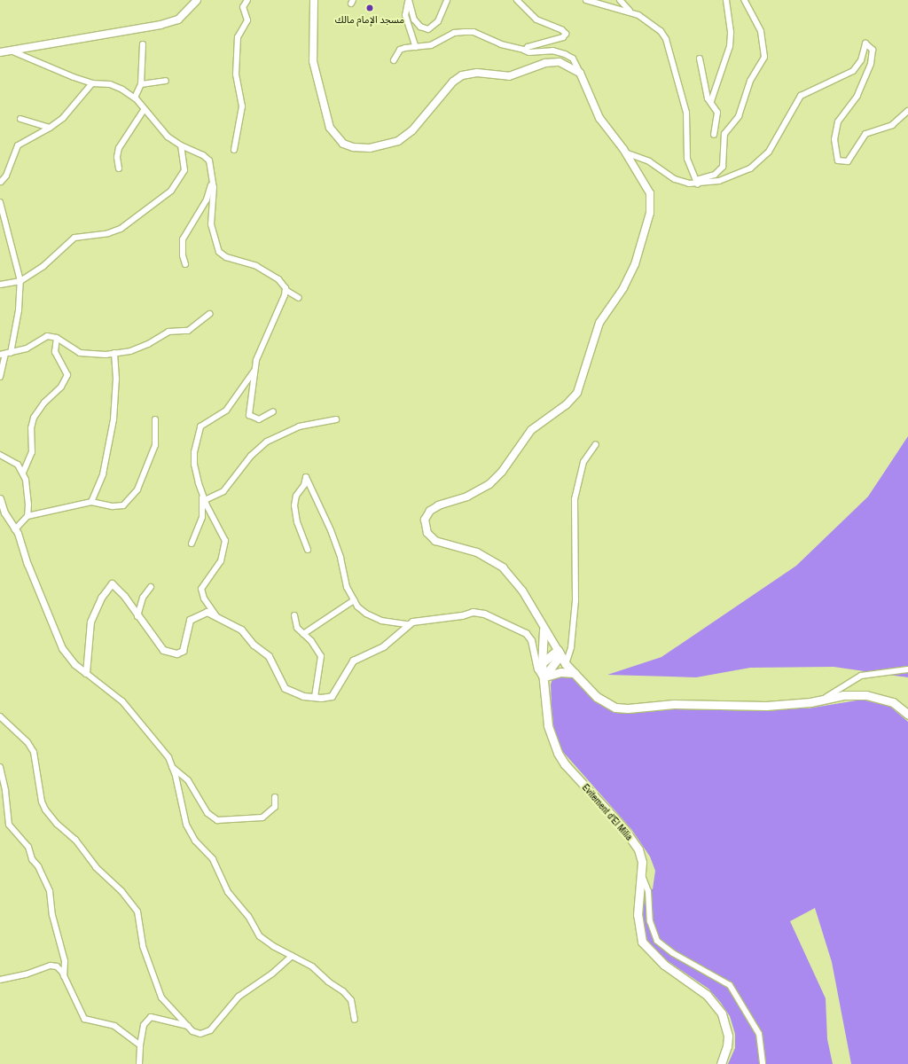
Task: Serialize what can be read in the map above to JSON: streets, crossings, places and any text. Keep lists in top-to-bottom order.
{
  "streets": {
    "main road": ["Evitement d'El Milia"]
  },
  "places": ["مسجد الإمام مالك"]
}
